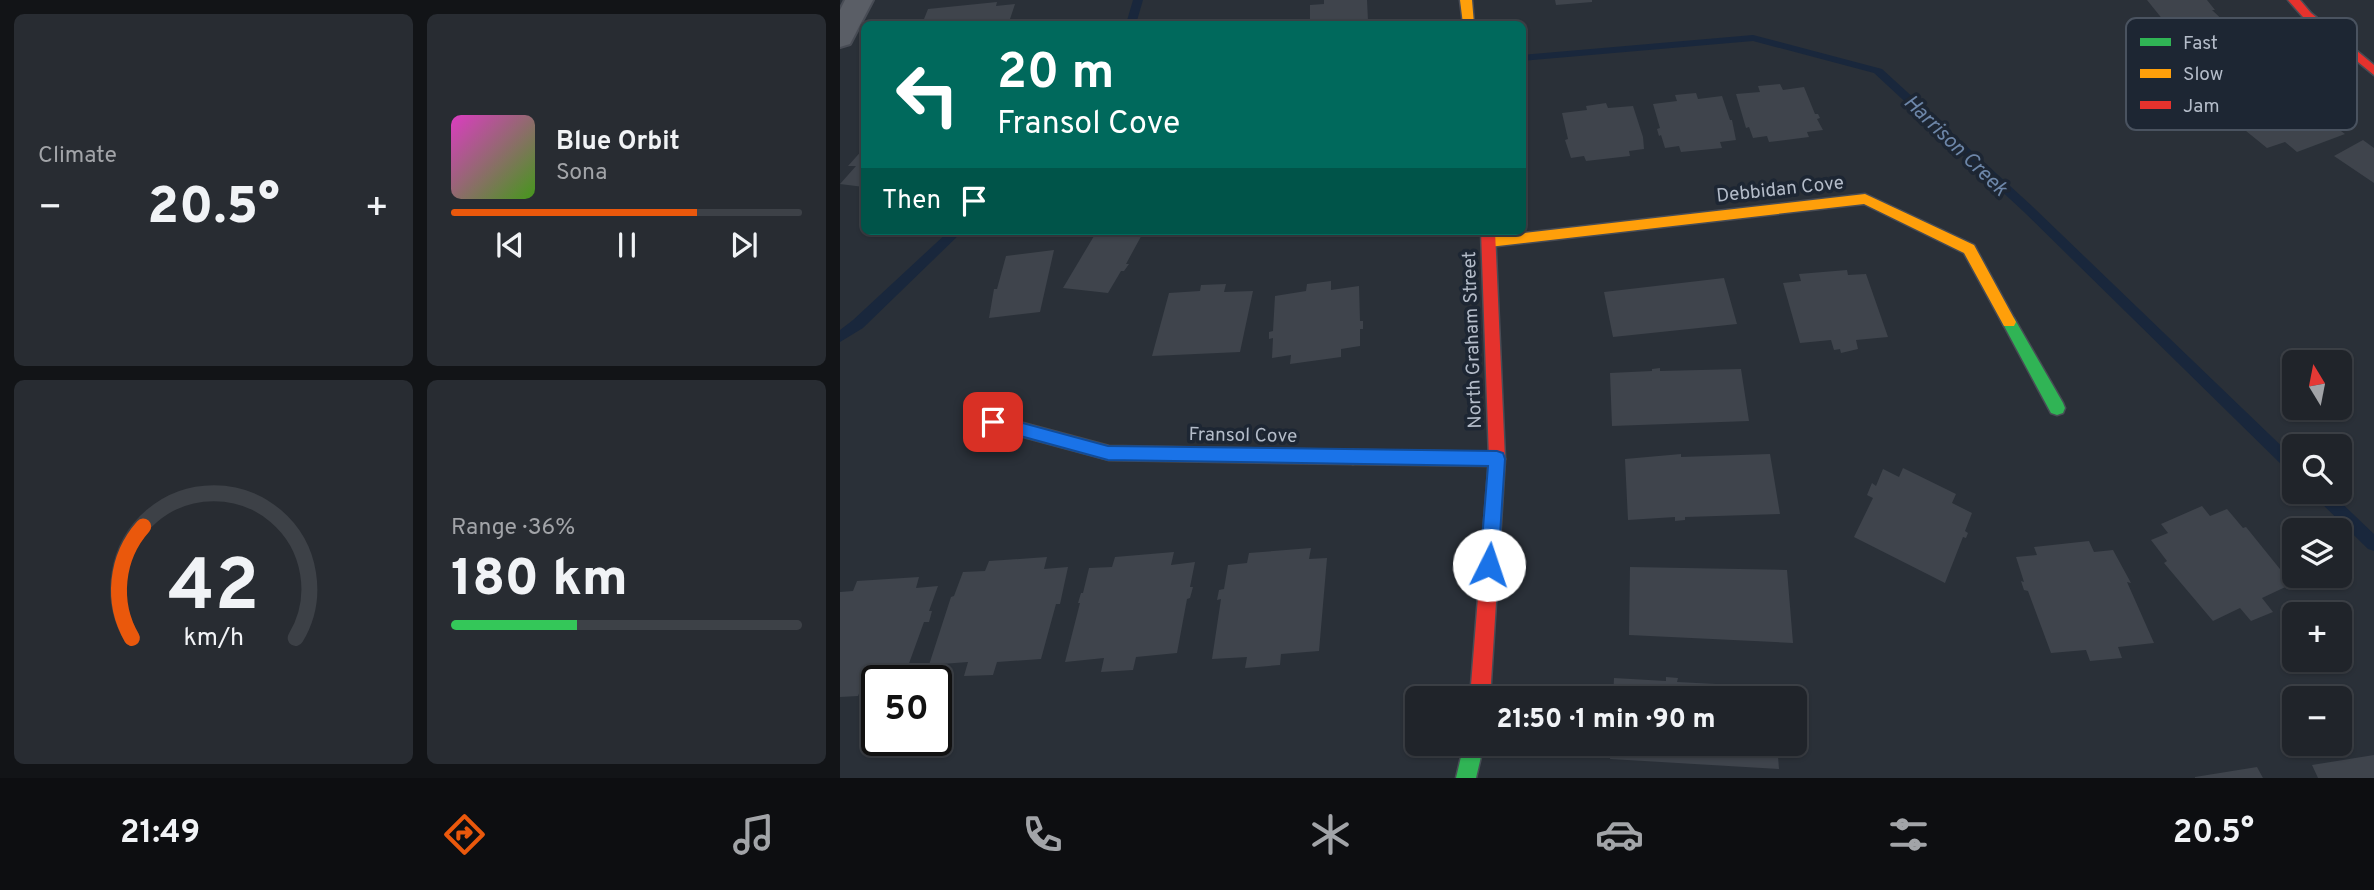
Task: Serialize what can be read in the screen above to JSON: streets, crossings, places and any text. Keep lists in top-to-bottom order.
{
  "streets": {
    "street": ["Debbidan Cove", "North Graham Street", "Fransol Cove"]
  },
  "crossings": [
    ["Debbidan Cove", "North Graham Street"],
    ["North Graham Street", "Fransol Cove"]
  ],
  "water": ["Harrison Creek"],
  "legend": ["Fast", "Slow", "Jam"],
  "north": "top",
  "page": {
    "tile": [
      "Climate",
      ["Range · 36%", "180 km"]
    ],
    "turn": ["20 m", "Fransol Cove"],
    "song": ["Blue Orbit", "Sona"],
    "then": "Then",
    "heat": ["−", "20.5°", "+"],
    "map_buttons": ["+", "−"],
    "limit": "50",
    "trip": "21:50 · 1 min · 90 m",
    "tabs": ["21:49", "20.5°"],
    "gauge": ["42", "km/h"]
  }
}
